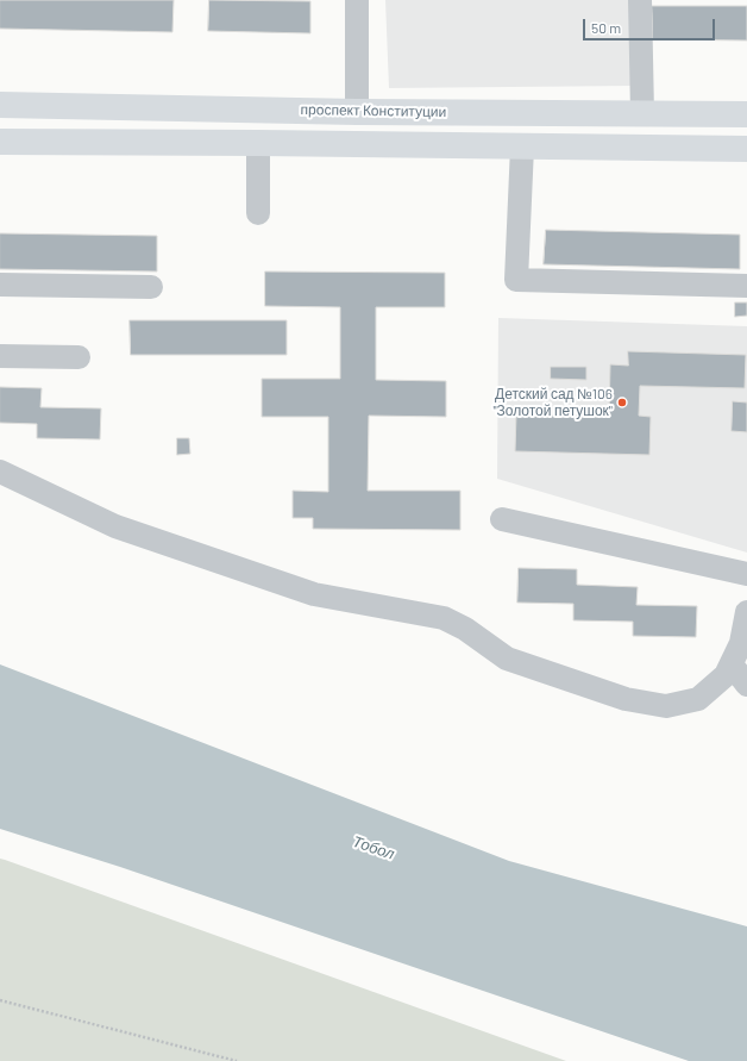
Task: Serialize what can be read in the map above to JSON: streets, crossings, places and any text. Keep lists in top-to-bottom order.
{
  "streets": {
    "main road": ["проспект Конституции"]
  },
  "water": ["Тобол"],
  "places": ["Детский сад №106 \"Золотой петушок\""],
  "scale_bar": "50 m"
}
